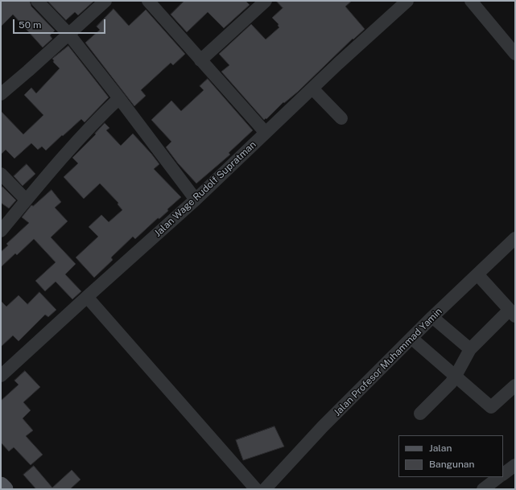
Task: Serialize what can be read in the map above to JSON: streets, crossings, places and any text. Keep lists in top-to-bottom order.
{
  "streets": {
    "street": ["Jalan Wage Rudolf Supratman", "Jalan Profesor Muhammad Yamin"]
  },
  "legend": ["Jalan", "Bangunan"],
  "scale_bar": "50 m"
}
